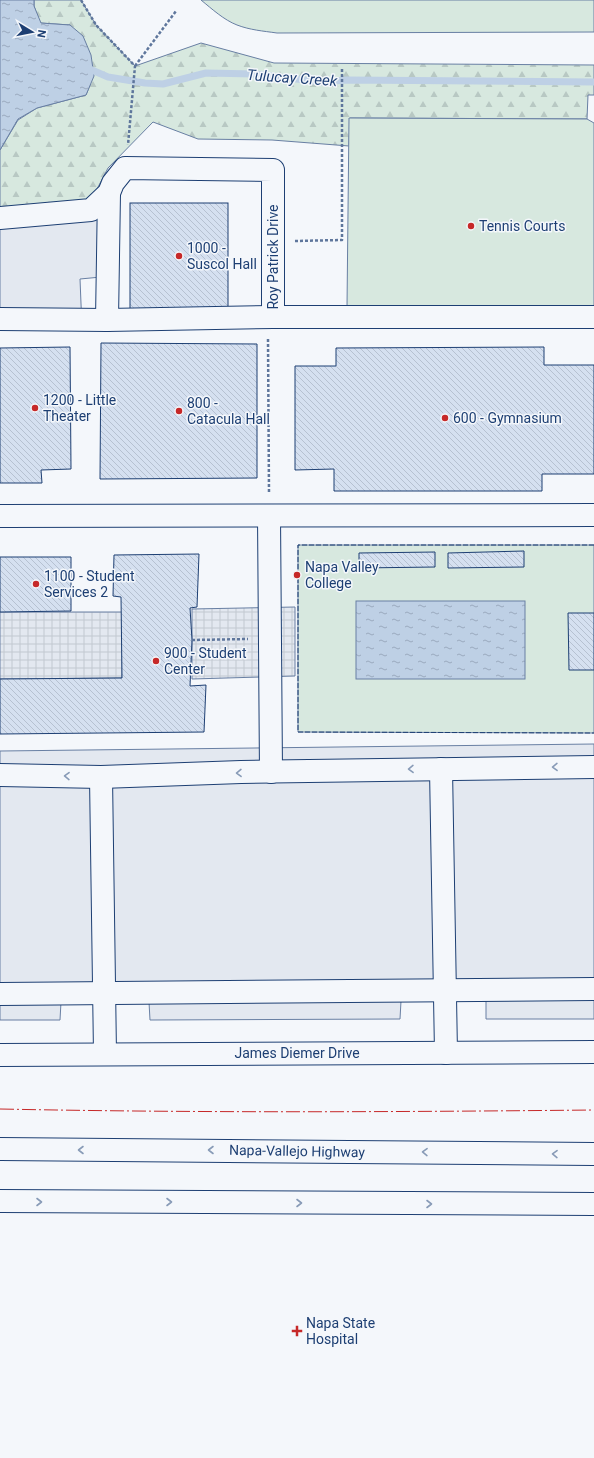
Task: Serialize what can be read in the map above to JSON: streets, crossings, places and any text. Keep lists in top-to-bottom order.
{
  "streets": {
    "street": ["Roy Patrick Drive", "James Diemer Drive", "Napa-Vallejo Highway"]
  },
  "water": ["Tulucay Creek"],
  "places": {
    "other": [
      "Tennis Courts",
      "1000 - Suscol Hall",
      "1200 - Little Theater",
      "800 - Catacula Hall",
      "600 - Gymnasium",
      "Napa Valley College",
      "1100 - Student Services 2",
      "900 - Student Center"
    ],
    "health": ["Napa State Hospital"]
  },
  "north": "right"
}
